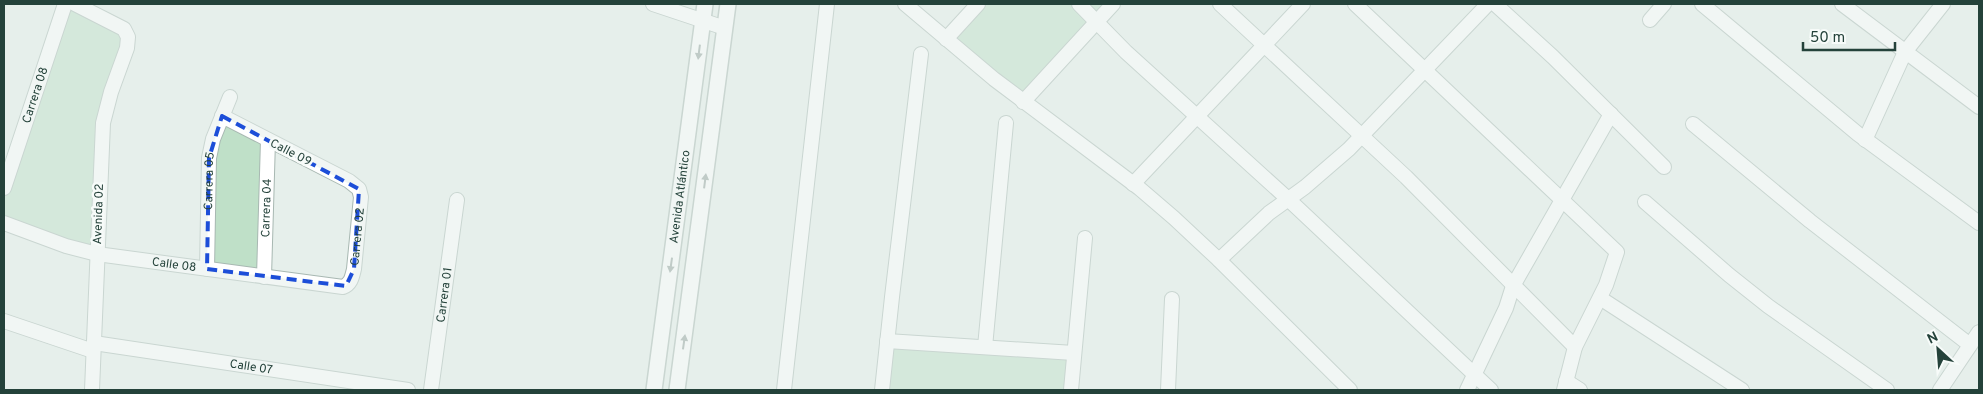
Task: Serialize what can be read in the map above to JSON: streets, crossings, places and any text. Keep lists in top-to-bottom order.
{
  "streets": {
    "street": [
      "Carrera 08",
      "Calle 09",
      "Carrera 05",
      "Avenida Atlántico",
      "Carrera 04",
      "Avenida 02",
      "Carrera 02",
      "Calle 08",
      "Carrera 01",
      "Calle 07"
    ]
  },
  "crossings": [
    ["Calle 09", "Carrera 05"],
    ["Calle 09", "Carrera 04"],
    ["Calle 09", "Carrera 02"],
    ["Carrera 05", "Calle 08"],
    ["Carrera 04", "Calle 08"],
    ["Avenida 02", "Calle 08"],
    ["Avenida 02", "Calle 07"],
    ["Carrera 02", "Calle 08"]
  ],
  "scale_bar": "50 m",
  "north": "top left"
}
